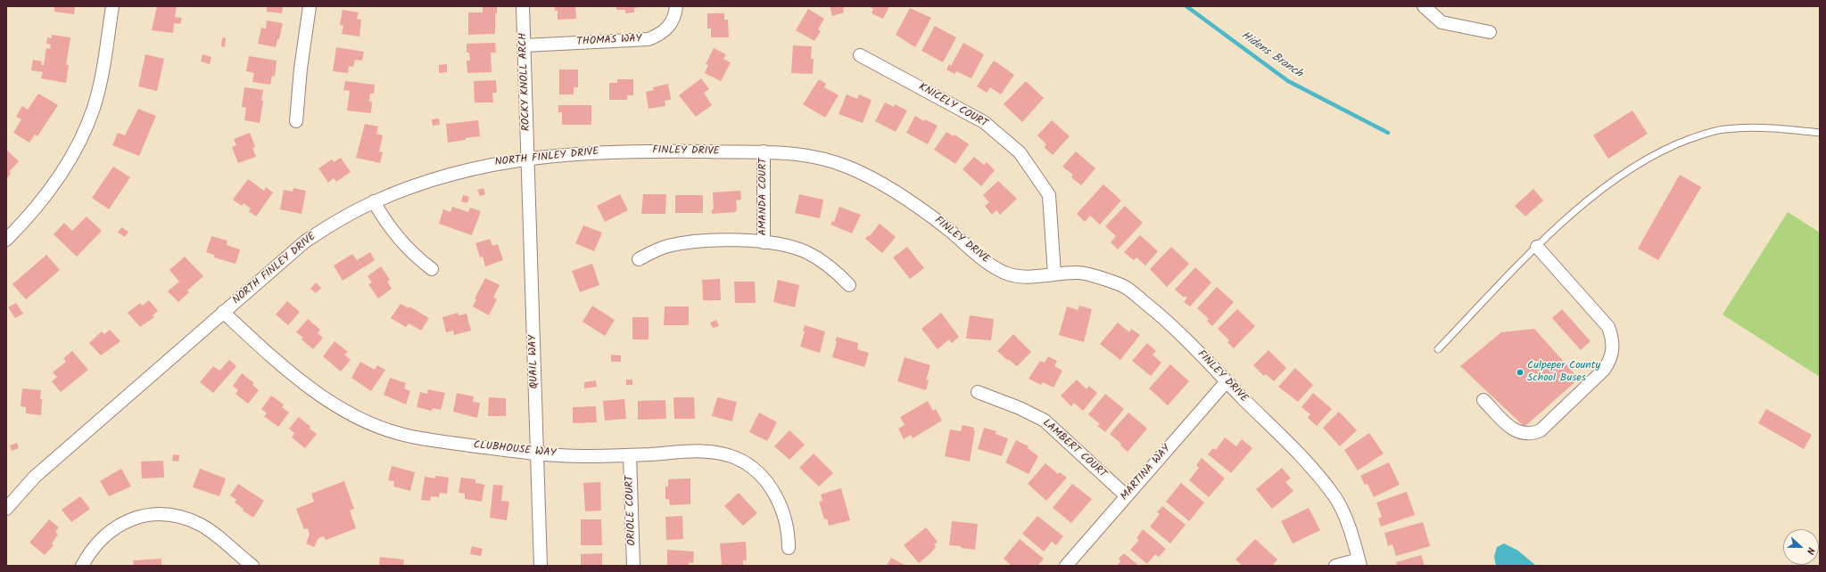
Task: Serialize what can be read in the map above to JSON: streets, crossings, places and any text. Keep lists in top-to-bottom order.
{
  "streets": {
    "street": [
      "THOMAS WAY",
      "ROCKY KNOLL ARCH",
      "KNICELY COURT",
      "FINLEY DRIVE",
      "NORTH FINLEY DRIVE",
      "AMANDA COURT",
      "QUAIL WAY",
      "LAMBERT COURT",
      "CLUBHOUSE WAY",
      "MARTINA WAY",
      "ORIOLE COURT"
    ]
  },
  "crossings": [
    ["THOMAS WAY", "ROCKY KNOLL ARCH"],
    ["ROCKY KNOLL ARCH", "NORTH FINLEY DRIVE"],
    ["ROCKY KNOLL ARCH", "QUAIL WAY"],
    ["KNICELY COURT", "FINLEY DRIVE"],
    ["FINLEY DRIVE", "NORTH FINLEY DRIVE"],
    ["FINLEY DRIVE", "AMANDA COURT"],
    ["FINLEY DRIVE", "MARTINA WAY"],
    ["NORTH FINLEY DRIVE", "QUAIL WAY"],
    ["NORTH FINLEY DRIVE", "CLUBHOUSE WAY"],
    ["QUAIL WAY", "CLUBHOUSE WAY"],
    ["LAMBERT COURT", "MARTINA WAY"],
    ["CLUBHOUSE WAY", "ORIOLE COURT"]
  ],
  "water": ["Hidens Branch"],
  "places": ["Culpeper County School Buses"],
  "north": "right"
}
